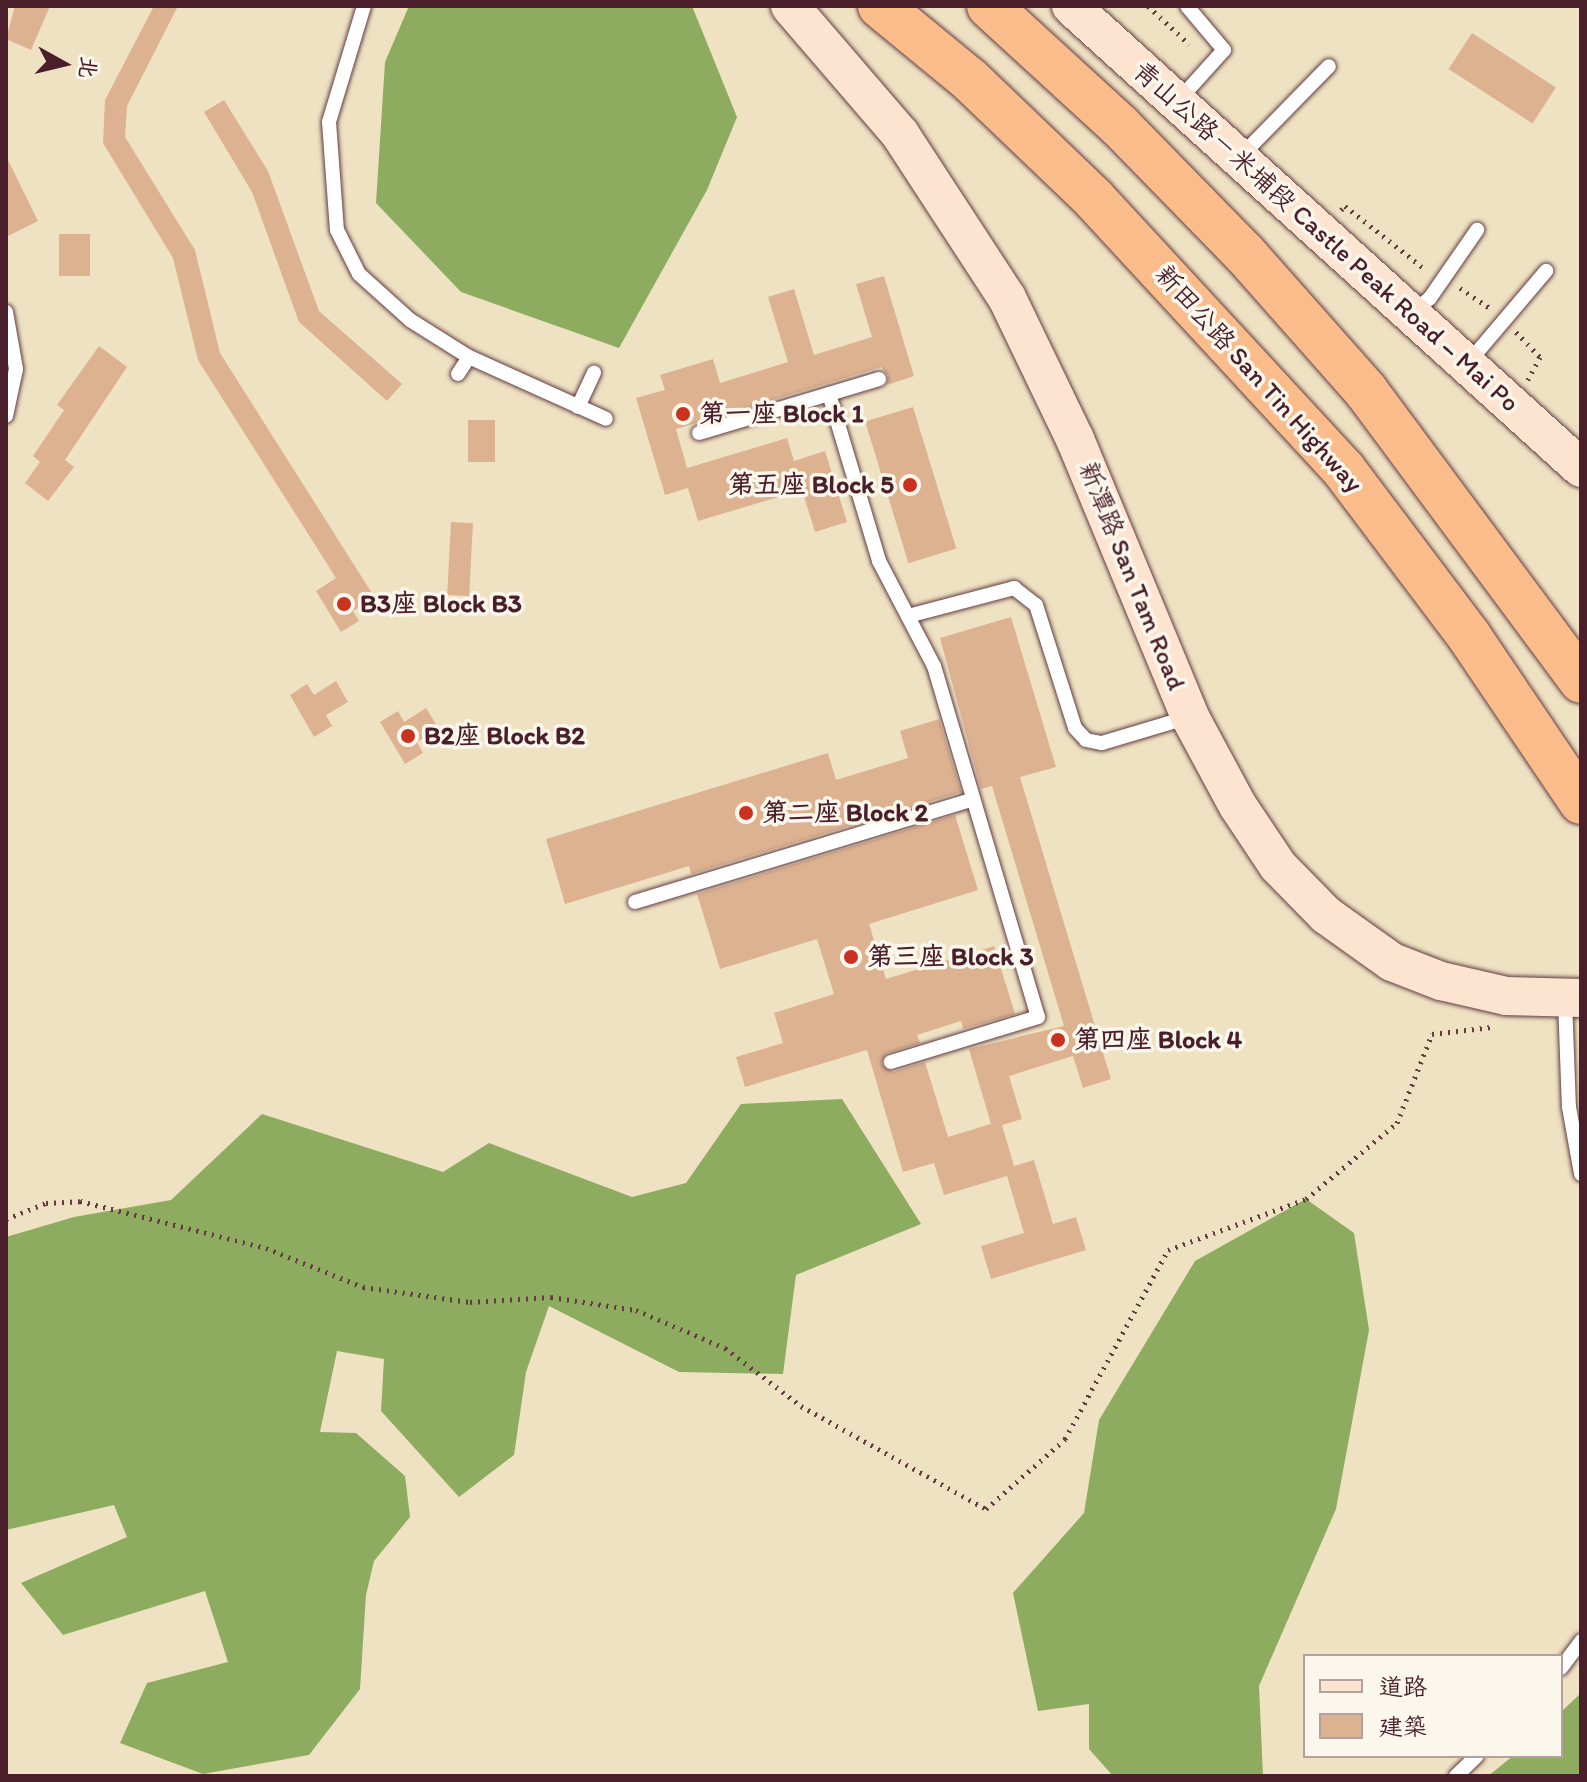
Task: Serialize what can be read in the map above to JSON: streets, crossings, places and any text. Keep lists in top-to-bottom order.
{
  "streets": {
    "highway": ["新田公路 San Tin Highway"],
    "street": ["青山公路－米埔段 Castle Peak Road – Mai Po", "新潭路 San Tam Road"]
  },
  "places": [
    "第一座 Block 1",
    "第五座 Block 5",
    "B3座 Block B3",
    "B2座 Block B2",
    "第二座 Block 2",
    "第三座 Block 3",
    "第四座 Block 4"
  ],
  "legend": ["道路", "建築"],
  "north": "right"
}
